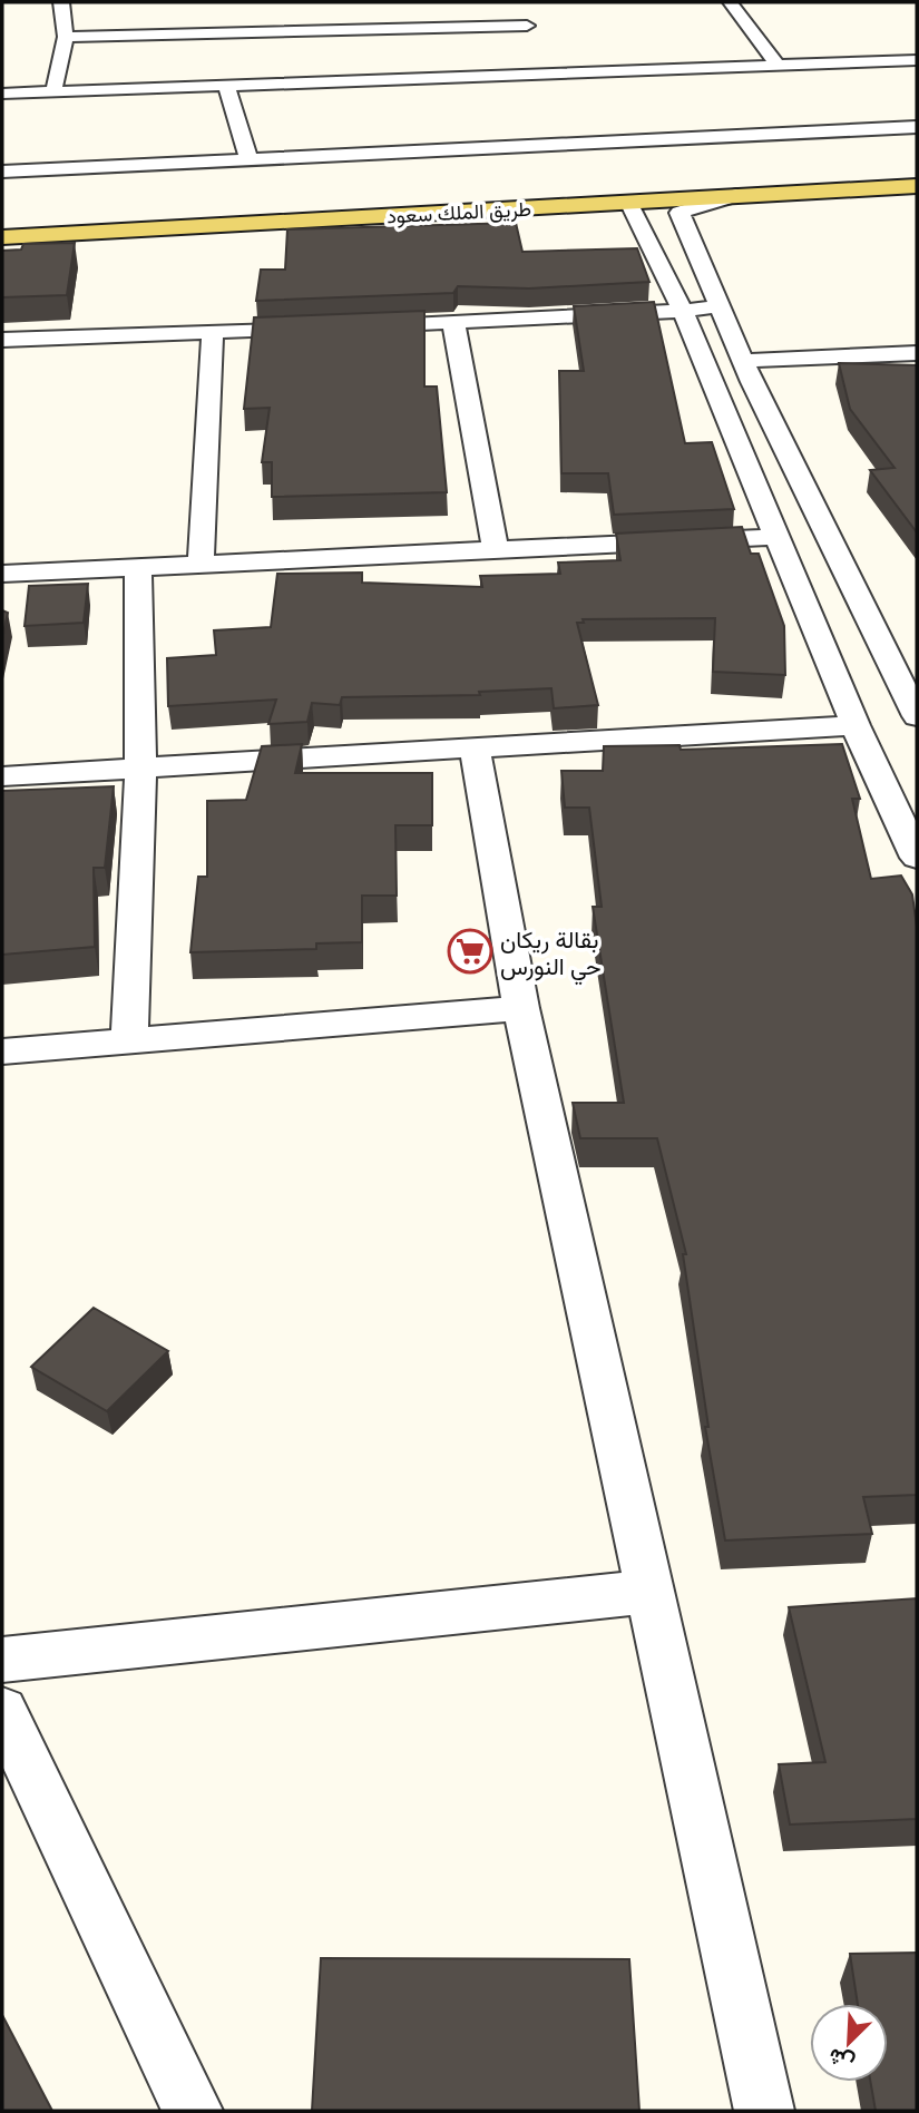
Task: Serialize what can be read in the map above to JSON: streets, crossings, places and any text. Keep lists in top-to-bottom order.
{
  "streets": {
    "main road": ["طريق الملك سعود"]
  },
  "places": {
    "supermarket": ["بقالة ريكان حي النورس"]
  },
  "north": "bottom left"
}
